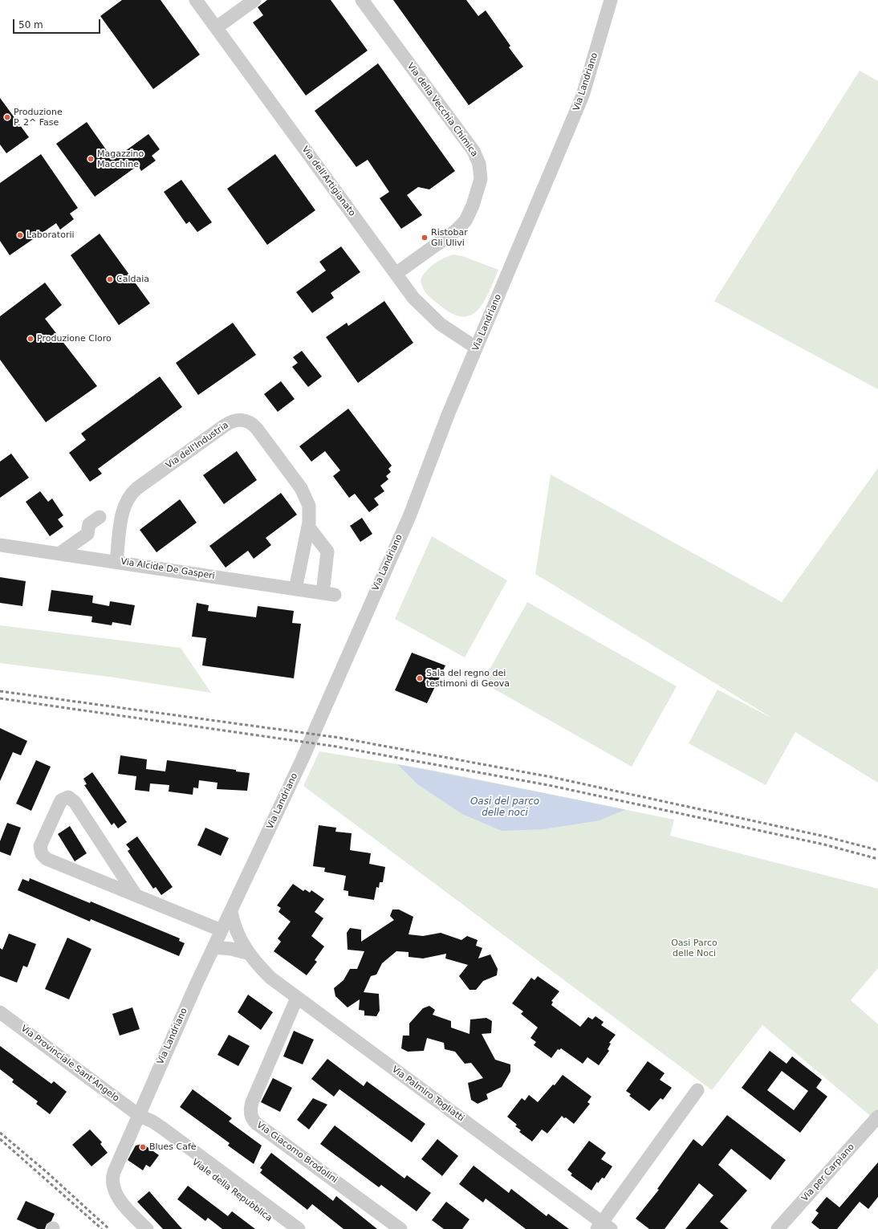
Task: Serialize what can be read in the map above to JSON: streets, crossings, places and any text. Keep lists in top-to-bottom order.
{
  "streets": {
    "street": [
      "Via Landriano",
      "Via della Vecchia Chimica",
      "Via dell'Artigianato",
      "Via dell'Industria",
      "Via Alcide De Gasperi",
      "Via Provinciale Sant'Angelo",
      "Via Palmiro Togliatti",
      "Via Giacomo Brodolini",
      "Via per Carpiano",
      "Viale della Repubblica"
    ]
  },
  "crossings": [
    ["Via Landriano", "Via dell'Artigianato"],
    ["Via Landriano", "Via Provinciale Sant'Angelo"],
    ["Via Landriano", "Via Palmiro Togliatti"],
    ["Via Landriano", "Viale della Repubblica"],
    ["Via della Vecchia Chimica", "Via dell'Artigianato"],
    ["Via dell'Industria", "Via Alcide De Gasperi"],
    ["Via Provinciale Sant'Angelo", "Viale della Repubblica"],
    ["Via Palmiro Togliatti", "Via Giacomo Brodolini"]
  ],
  "water": ["Oasi del parco delle noci"],
  "parks": ["Oasi Parco delle Noci"],
  "places": [
    "Produzione P. 2^ Fase",
    "Magazzino Macchine",
    "Laboratorii",
    "Ristobar Gli Ulivi",
    "Caldaia",
    "Produzione Cloro",
    "Sala del regno dei testimoni di Geova",
    "Blues Cafè"
  ],
  "scale_bar": "50 m"
}
